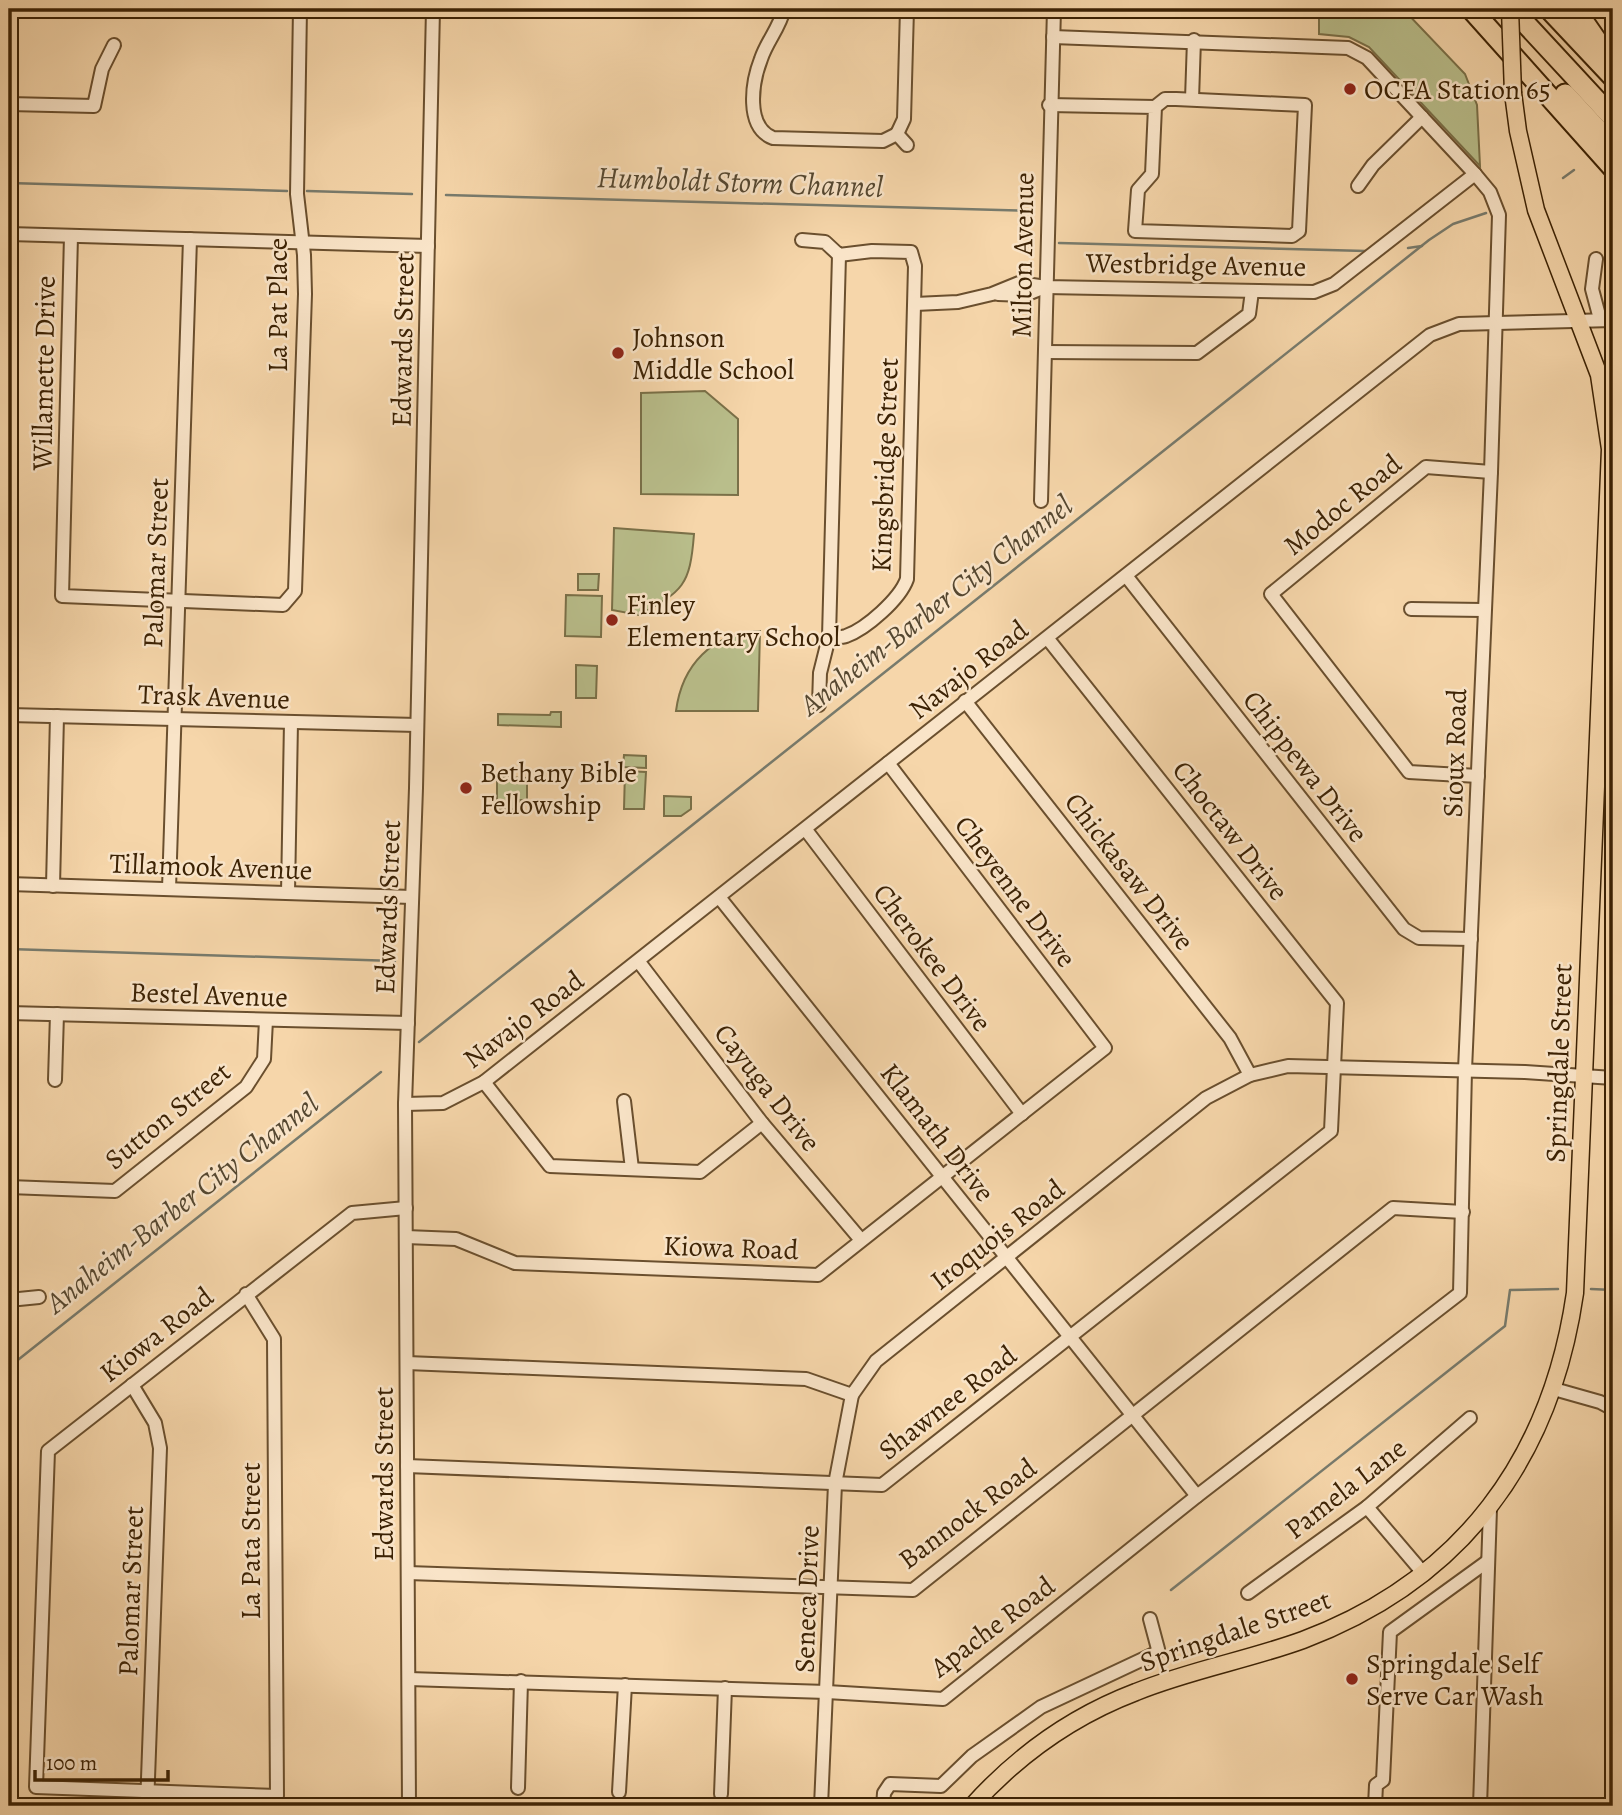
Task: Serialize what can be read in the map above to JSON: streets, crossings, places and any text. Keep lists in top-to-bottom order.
{
  "streets": {
    "main road": ["Springdale Street"],
    "street": [
      "Milton Avenue",
      "Westbridge Avenue",
      "La Pat Place",
      "Edwards Street",
      "Willamette Drive",
      "Kingsbridge Street",
      "Modoc Road",
      "Palomar Street",
      "Navajo Road",
      "Trask Avenue",
      "Sioux Road",
      "Chippewa Drive",
      "Choctaw Drive",
      "Tillamook Avenue",
      "Chickasaw Drive",
      "Cheyenne Drive",
      "Cherokee Drive",
      "Bestel Avenue",
      "Cayuga Drive",
      "Sutton Street",
      "Klamath Drive",
      "Iroquois Road",
      "Kiowa Road",
      "Shawnee Road",
      "Pamela Lane",
      "Bannock Road",
      "La Pata Street",
      "Seneca Drive",
      "Apache Road"
    ]
  },
  "crossings": [
    ["Milton Avenue", "Westbridge Avenue"],
    ["Westbridge Avenue", "Kingsbridge Street"],
    ["Westbridge Avenue", "Sioux Road"],
    ["La Pat Place", "Willamette Drive"],
    ["La Pat Place", "Palomar Street"],
    ["Edwards Street", "Navajo Road"],
    ["Edwards Street", "Trask Avenue"],
    ["Edwards Street", "Tillamook Avenue"],
    ["Edwards Street", "Bestel Avenue"],
    ["Edwards Street", "Kiowa Road"],
    ["Edwards Street", "Shawnee Road"],
    ["Edwards Street", "Bannock Road"],
    ["Edwards Street", "Apache Road"],
    ["Willamette Drive", "Palomar Street"],
    ["Modoc Road", "Sioux Road"],
    ["Palomar Street", "Trask Avenue"],
    ["Palomar Street", "Tillamook Avenue"],
    ["Palomar Street", "Kiowa Road"],
    ["Palomar Street", "La Pata Street"],
    ["Navajo Road", "Sioux Road"],
    ["Navajo Road", "Chippewa Drive"],
    ["Navajo Road", "Choctaw Drive"],
    ["Navajo Road", "Chickasaw Drive"],
    ["Navajo Road", "Cheyenne Drive"],
    ["Navajo Road", "Cherokee Drive"],
    ["Navajo Road", "Springdale Street"],
    ["Navajo Road", "Cayuga Drive"],
    ["Navajo Road", "Klamath Drive"],
    ["Sioux Road", "Chippewa Drive"],
    ["Sioux Road", "Iroquois Road"],
    ["Sioux Road", "Bannock Road"],
    ["Sioux Road", "Apache Road"],
    ["Choctaw Drive", "Iroquois Road"],
    ["Choctaw Drive", "Shawnee Road"],
    ["Chickasaw Drive", "Iroquois Road"],
    ["Cheyenne Drive", "Kiowa Road"],
    ["Cherokee Drive", "Kiowa Road"],
    ["Bestel Avenue", "Sutton Street"],
    ["Springdale Street", "Iroquois Road"],
    ["Cayuga Drive", "Kiowa Road"],
    ["Klamath Drive", "Iroquois Road"],
    ["Klamath Drive", "Kiowa Road"],
    ["Klamath Drive", "Shawnee Road"],
    ["Klamath Drive", "Bannock Road"],
    ["Klamath Drive", "Apache Road"],
    ["Iroquois Road", "Shawnee Road"],
    ["Iroquois Road", "Seneca Drive"],
    ["Kiowa Road", "La Pata Street"],
    ["Shawnee Road", "Seneca Drive"],
    ["Bannock Road", "Seneca Drive"],
    ["Seneca Drive", "Apache Road"]
  ],
  "water": ["Humboldt Storm Channel", "Anaheim-Barber City Channel"],
  "places": [
    "OCFA Station 65",
    "Johnson Middle School",
    "Finley Elementary School",
    "Bethany Bible Fellowship",
    "Springdale Self Serve Car Wash"
  ],
  "scale_bar": "100 m"
}
